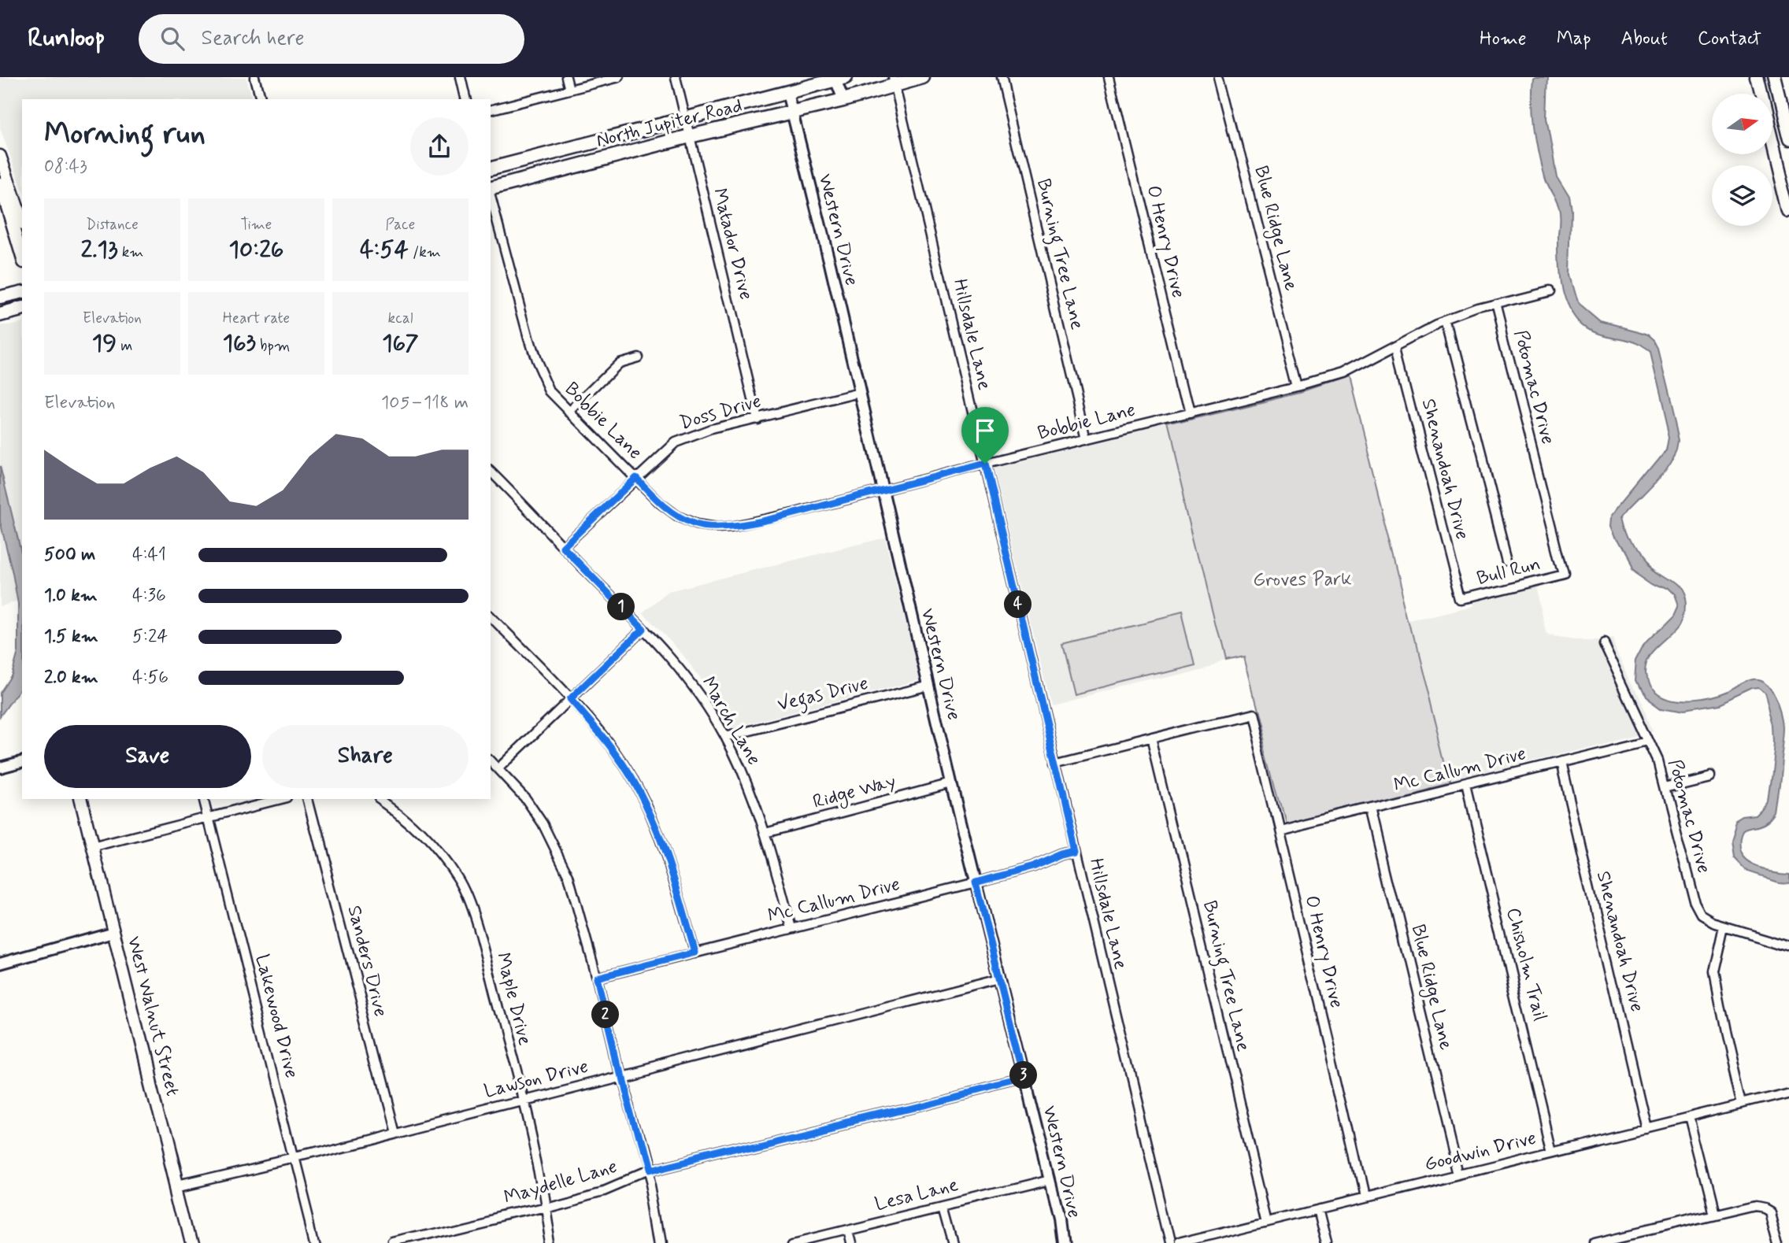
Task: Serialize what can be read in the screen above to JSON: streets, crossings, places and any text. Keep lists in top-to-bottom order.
{
  "streets": {
    "main road": ["North Jupiter Road", "West Walnut Street"],
    "street": [
      "Blue Ridge Lane",
      "Western Drive",
      "O Henry Drive",
      "Matador Drive",
      "Burning Tree Lane",
      "Hillsdale Lane",
      "Potomac Drive",
      "Doss Drive",
      "Bobbie Lane",
      "Shenandoah Drive",
      "Bull Run",
      "Vegas Drive",
      "March Lane",
      "Mc Callum Drive",
      "Ridge Way",
      "Sanders Drive",
      "Chisholm Trail",
      "Maple Drive",
      "Lakewood Drive",
      "Lawson Drive",
      "Goodwin Drive",
      "Maydelle Lane",
      "Lesa Lane"
    ]
  },
  "crossings": [
    ["North Jupiter Road", "Western Drive"],
    ["North Jupiter Road", "Matador Drive"],
    ["North Jupiter Road", "Hillsdale Lane"],
    ["Blue Ridge Lane", "Bobbie Lane"],
    ["Blue Ridge Lane", "Mc Callum Drive"],
    ["Blue Ridge Lane", "Goodwin Drive"],
    ["Western Drive", "Doss Drive"],
    ["Western Drive", "Bobbie Lane"],
    ["Western Drive", "Vegas Drive"],
    ["Western Drive", "Mc Callum Drive"],
    ["Western Drive", "Ridge Way"],
    ["Western Drive", "Lawson Drive"],
    ["Western Drive", "Maydelle Lane"],
    ["Western Drive", "Lesa Lane"],
    ["O Henry Drive", "Burning Tree Lane"],
    ["O Henry Drive", "Bobbie Lane"],
    ["O Henry Drive", "Mc Callum Drive"],
    ["O Henry Drive", "Goodwin Drive"],
    ["Matador Drive", "Doss Drive"],
    ["Burning Tree Lane", "Bobbie Lane"],
    ["Burning Tree Lane", "Goodwin Drive"],
    ["Hillsdale Lane", "Bobbie Lane"],
    ["Hillsdale Lane", "Mc Callum Drive"],
    ["Potomac Drive", "Bobbie Lane"],
    ["Potomac Drive", "Bull Run"],
    ["Potomac Drive", "Mc Callum Drive"],
    ["Doss Drive", "Bobbie Lane"],
    ["Doss Drive", "March Lane"],
    ["Bobbie Lane", "Shenandoah Drive"],
    ["Shenandoah Drive", "Bull Run"],
    ["Shenandoah Drive", "Mc Callum Drive"],
    ["Shenandoah Drive", "Goodwin Drive"],
    ["Vegas Drive", "March Lane"],
    ["March Lane", "Mc Callum Drive"],
    ["March Lane", "Ridge Way"],
    ["Mc Callum Drive", "Chisholm Trail"],
    ["Sanders Drive", "Lawson Drive"],
    ["Chisholm Trail", "Goodwin Drive"],
    ["Maple Drive", "Lawson Drive"],
    ["Maple Drive", "Maydelle Lane"],
    ["West Walnut Street", "Lawson Drive"],
    ["Lakewood Drive", "Lawson Drive"]
  ],
  "parks": ["Groves Park"],
  "north": "right",
  "page": {
    "header": "Runloop",
    "search": "Search here",
    "nav": [
      "Home",
      "Map",
      "About",
      "Contact"
    ],
    "heading": ["Morning run", "08:43"],
    "stats": [
      ["Distance", "2.13 km"],
      ["Time", "10:26"],
      ["Pace", "4:54 /km"],
      ["Elevation", "19 m"],
      ["Heart rate", "163 bpm"],
      ["kcal", "167"]
    ],
    "chart": ["Elevation", "105–118 m"],
    "list": [
      {
        "name": "500 m",
        "note": "4:41"
      },
      {
        "name": "1.0 km",
        "note": "4:36"
      },
      {
        "name": "1.5 km",
        "note": "5:24"
      },
      {
        "name": "2.0 km",
        "note": "4:56"
      }
    ],
    "pins": [
      "4",
      "1",
      "2",
      "3"
    ],
    "buttons": ["Save", "Share"]
  }
}
